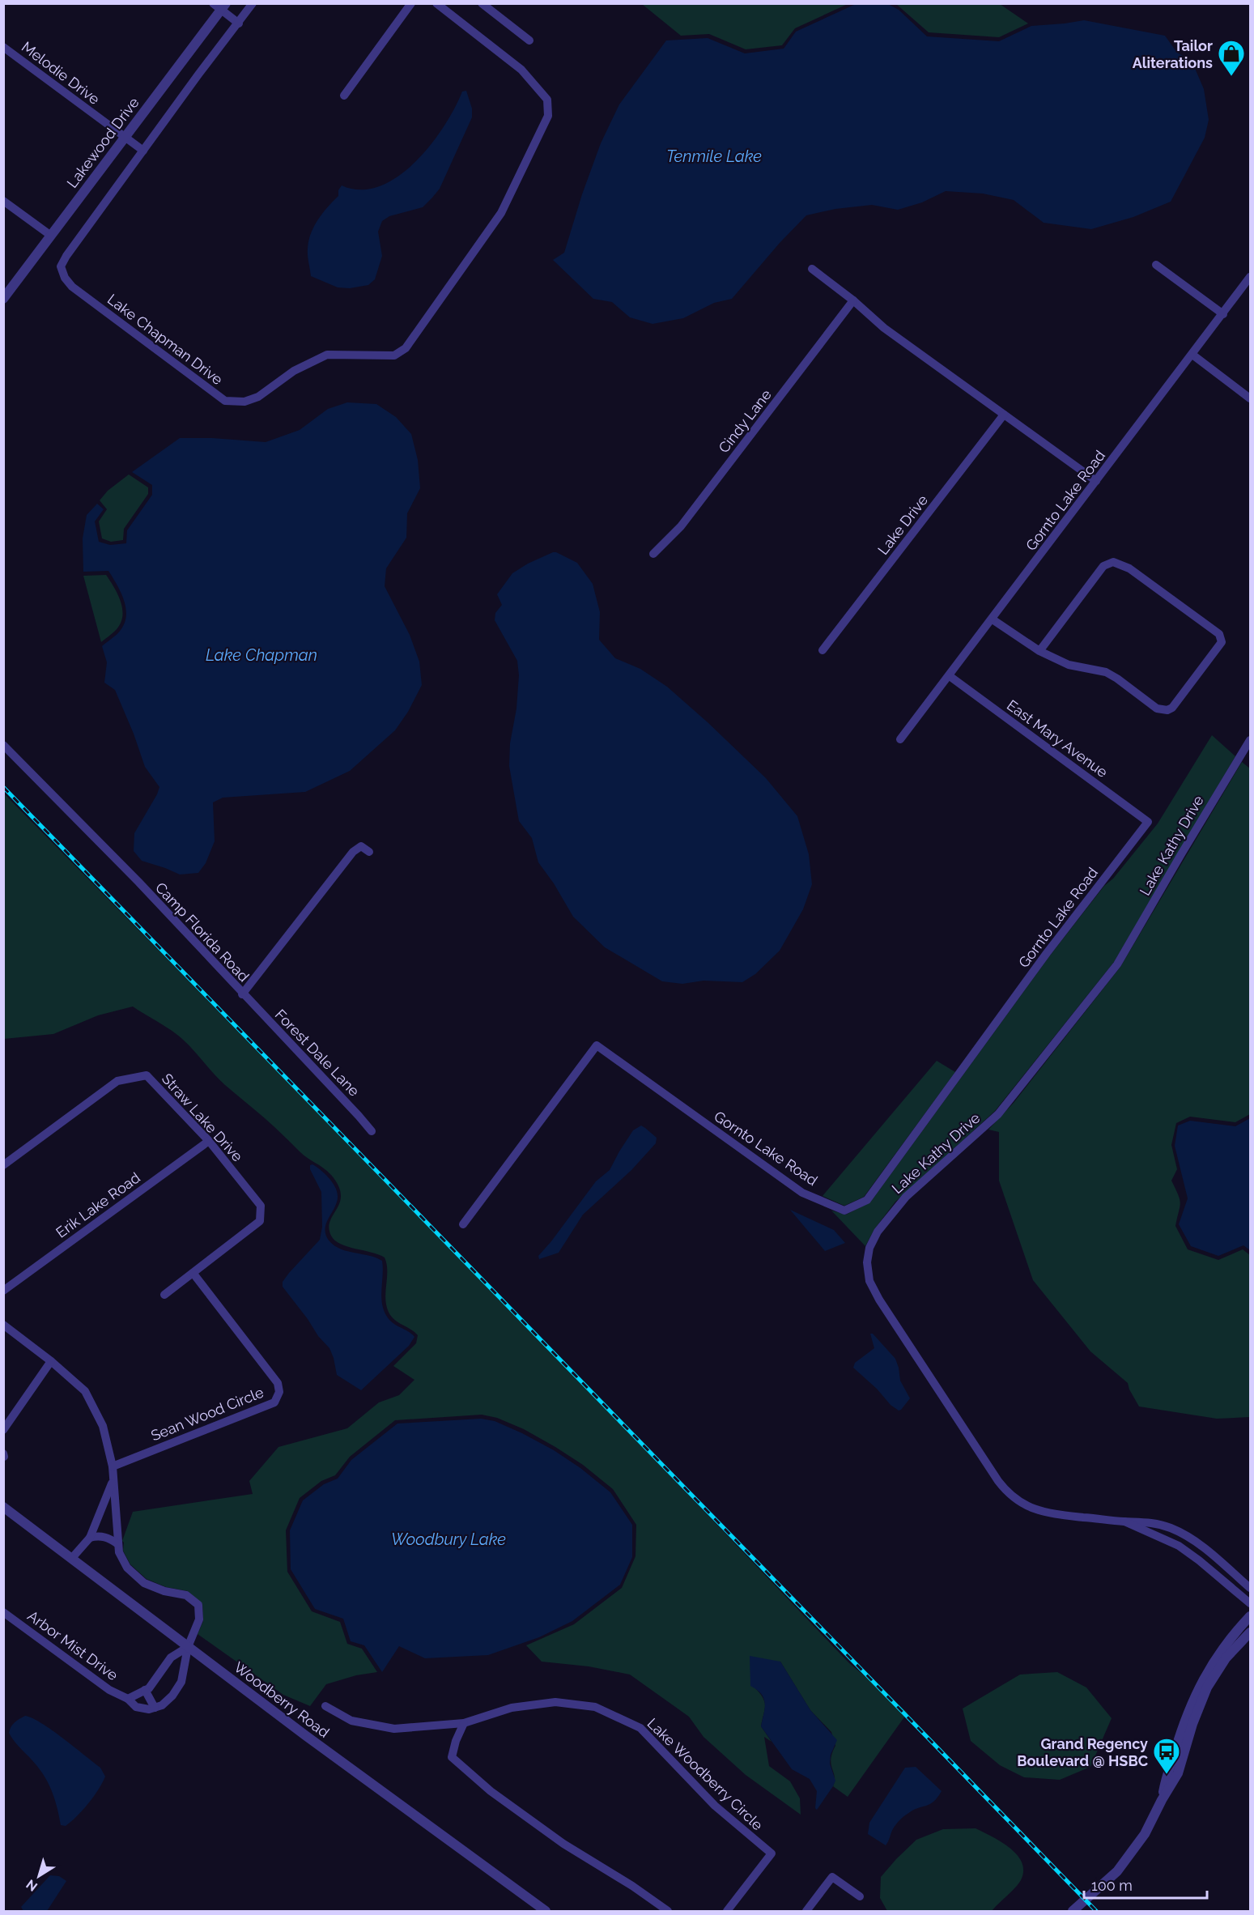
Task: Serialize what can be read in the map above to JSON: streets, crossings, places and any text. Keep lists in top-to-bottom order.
{
  "streets": {
    "street": [
      "Melodie Drive",
      "Lakewood Drive",
      "Lake Chapman Drive",
      "Cindy Lane",
      "Gornto Lake Road",
      "Lake Drive",
      "East Mary Avenue",
      "Lake Kathy Drive",
      "Camp Florida Road",
      "Forest Dale Lane",
      "Straw Lake Drive",
      "Erik Lake Road",
      "Sean Wood Circle",
      "Arbor Mist Drive",
      "Woodberry Road",
      "Lake Woodberry Circle"
    ]
  },
  "crossings": [
    ["Melodie Drive", "Lakewood Drive"],
    ["Melodie Drive", "Lake Chapman Drive"],
    ["Gornto Lake Road", "East Mary Avenue"],
    ["Camp Florida Road", "Forest Dale Lane"],
    ["Straw Lake Drive", "Erik Lake Road"],
    ["Straw Lake Drive", "Sean Wood Circle"]
  ],
  "water": ["Tenmile Lake", "Lake Chapman", "Woodbury Lake"],
  "places": {
    "shop": ["Tailor Aliterations"],
    "bus stop": ["Grand Regency Boulevard @ HSBC"]
  },
  "scale_bar": "100 m",
  "north": "bottom left"
}
